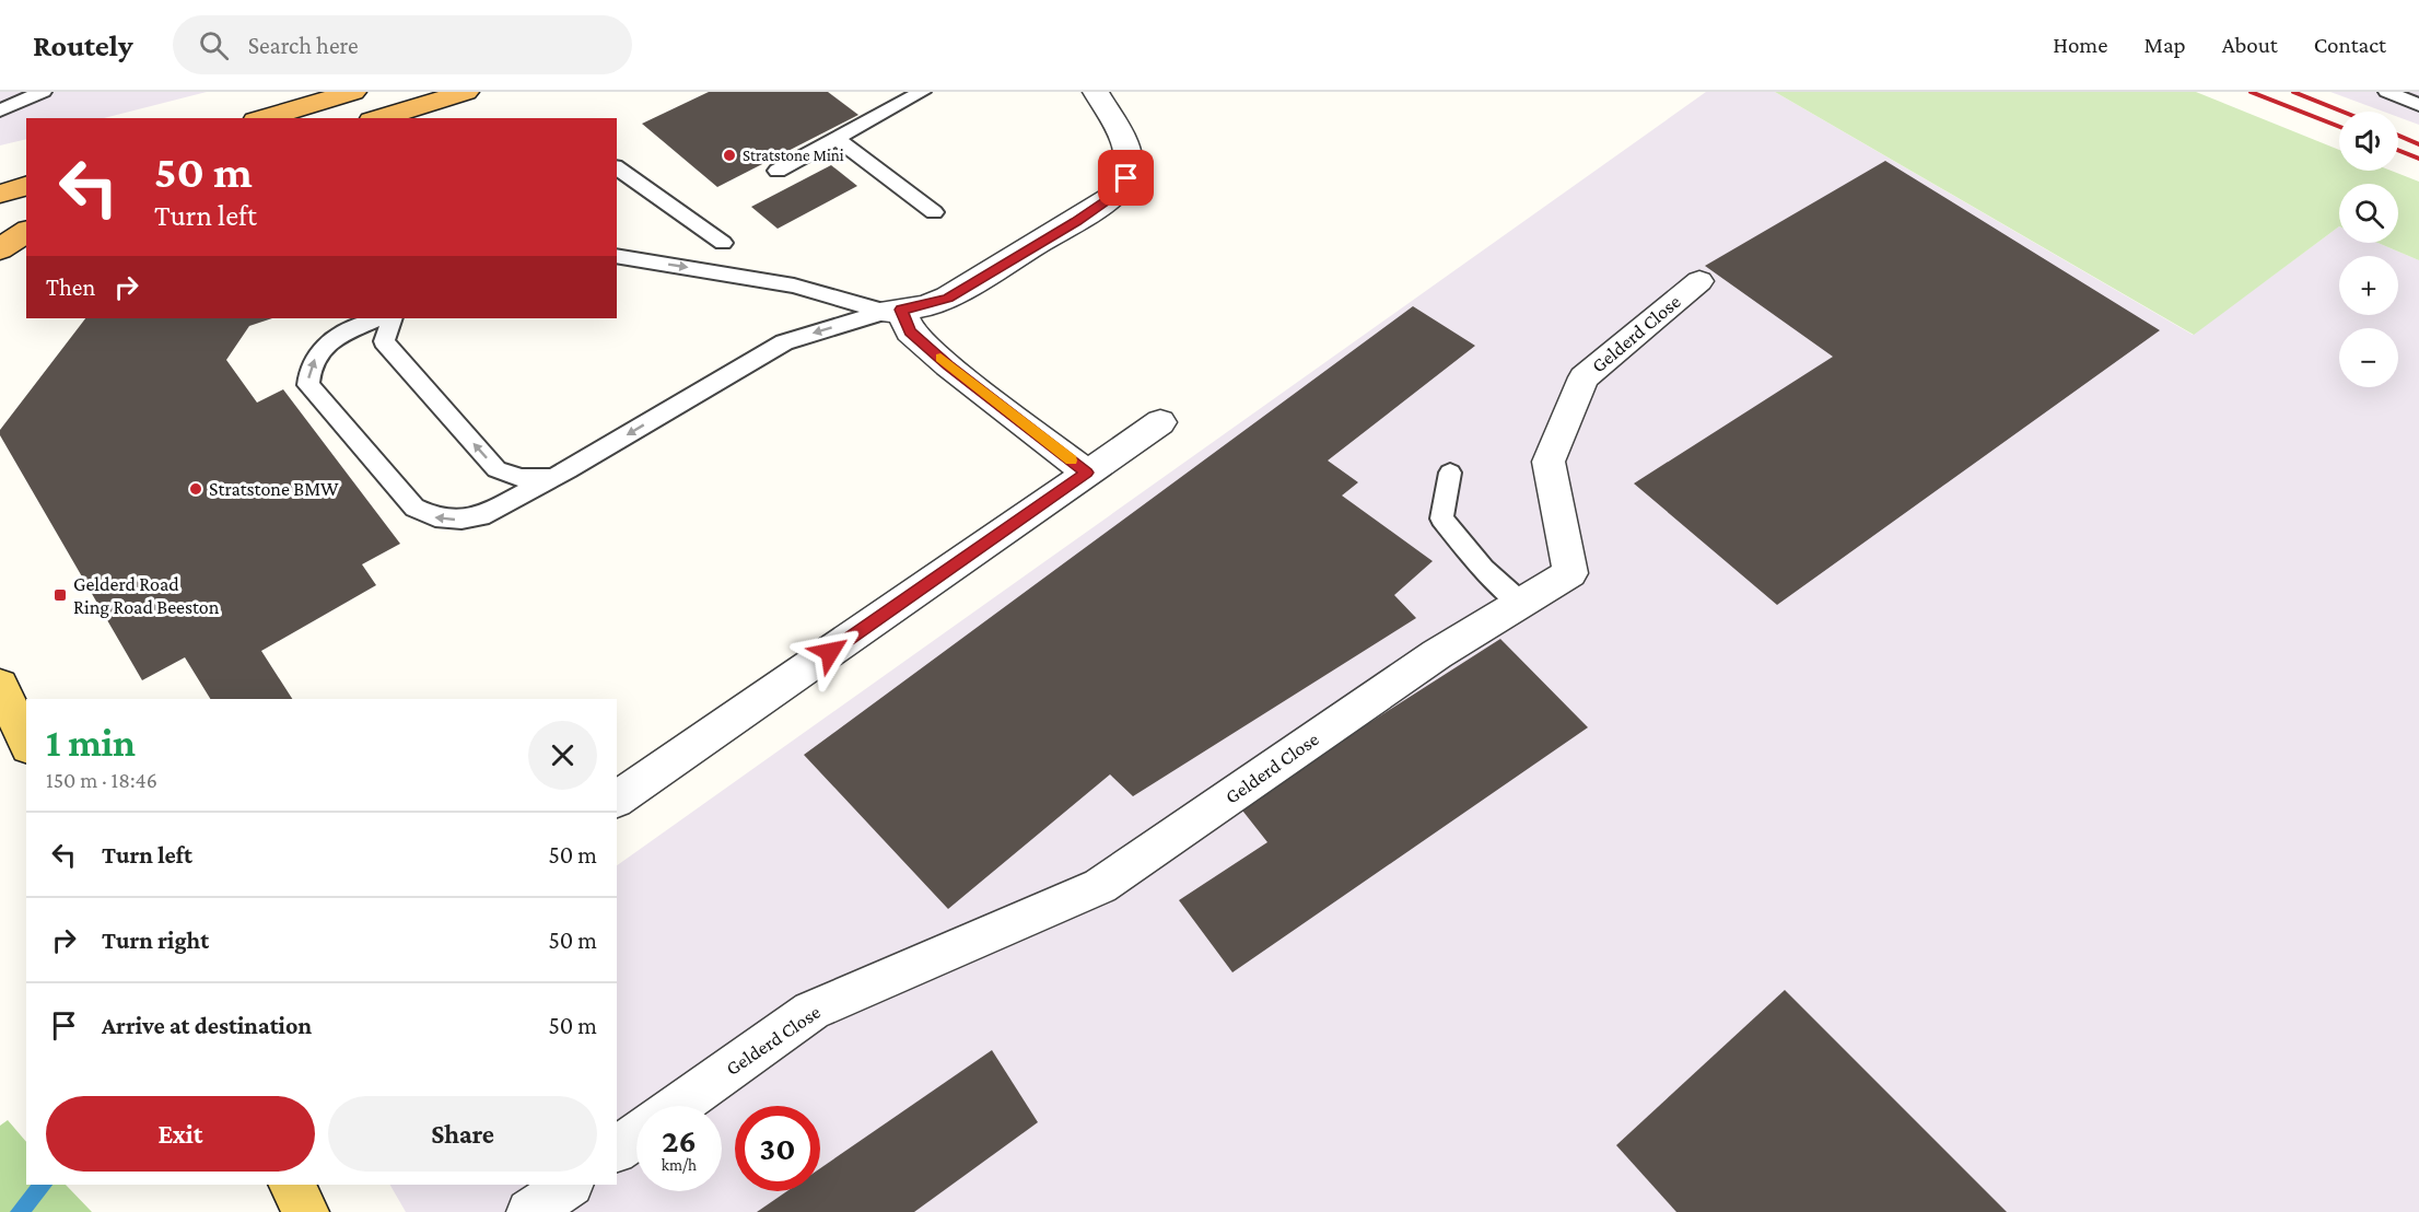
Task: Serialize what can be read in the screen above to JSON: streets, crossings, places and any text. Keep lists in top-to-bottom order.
{
  "streets": {
    "street": ["Gelderd Close"]
  },
  "places": {
    "other": ["Stratstone Mini", "Stratstone BMW"],
    "transit": ["Gelderd Road Ring Road Beeston"]
  },
  "page": {
    "header": "Routely",
    "search": "Search here",
    "nav": [
      "Home",
      "Map",
      "About",
      "Contact"
    ],
    "map_buttons": ["+", "−"],
    "turn": ["50 m", "Turn left"],
    "then": "Then",
    "heading": ["1 min", "150 m · 18:46"],
    "list": [
      {
        "name": "Turn left",
        "value": "50 m"
      },
      {
        "name": "Turn right",
        "value": "50 m"
      },
      {
        "name": "Arrive at destination",
        "value": "50 m"
      }
    ],
    "buttons": ["Exit", "Share"],
    "speed": "26 km/h",
    "limit": "30"
  }
}
